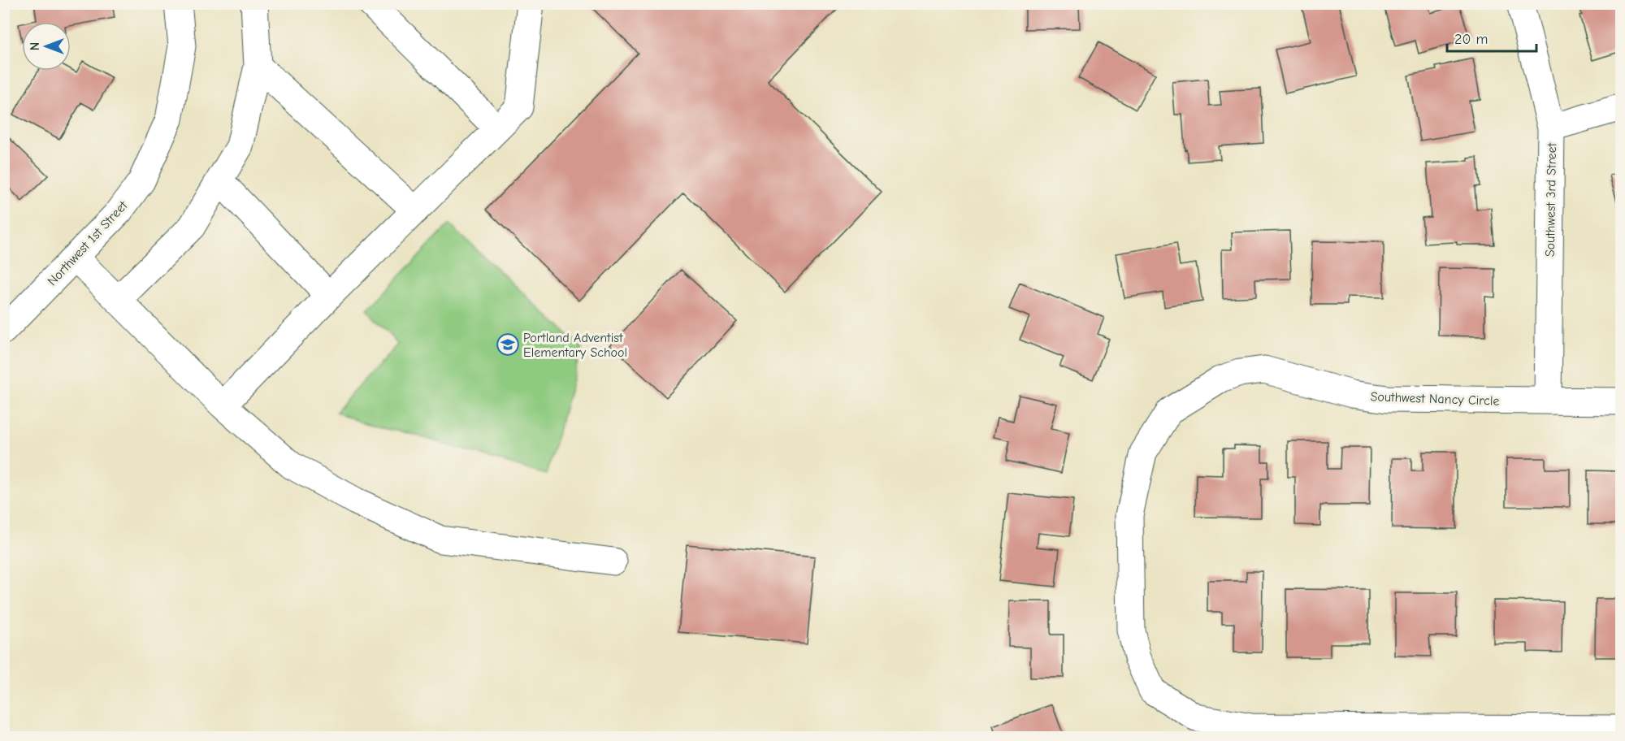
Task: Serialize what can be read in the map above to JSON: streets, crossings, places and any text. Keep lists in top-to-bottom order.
{
  "streets": {
    "street": ["Southwest 3rd Street", "Northwest 1st Street", "Southwest Nancy Circle"]
  },
  "crossings": [
    ["Southwest 3rd Street", "Southwest Nancy Circle"]
  ],
  "places": {
    "school or university": ["Portland Adventist Elementary School"]
  },
  "scale_bar": "20 m",
  "north": "left"
}
